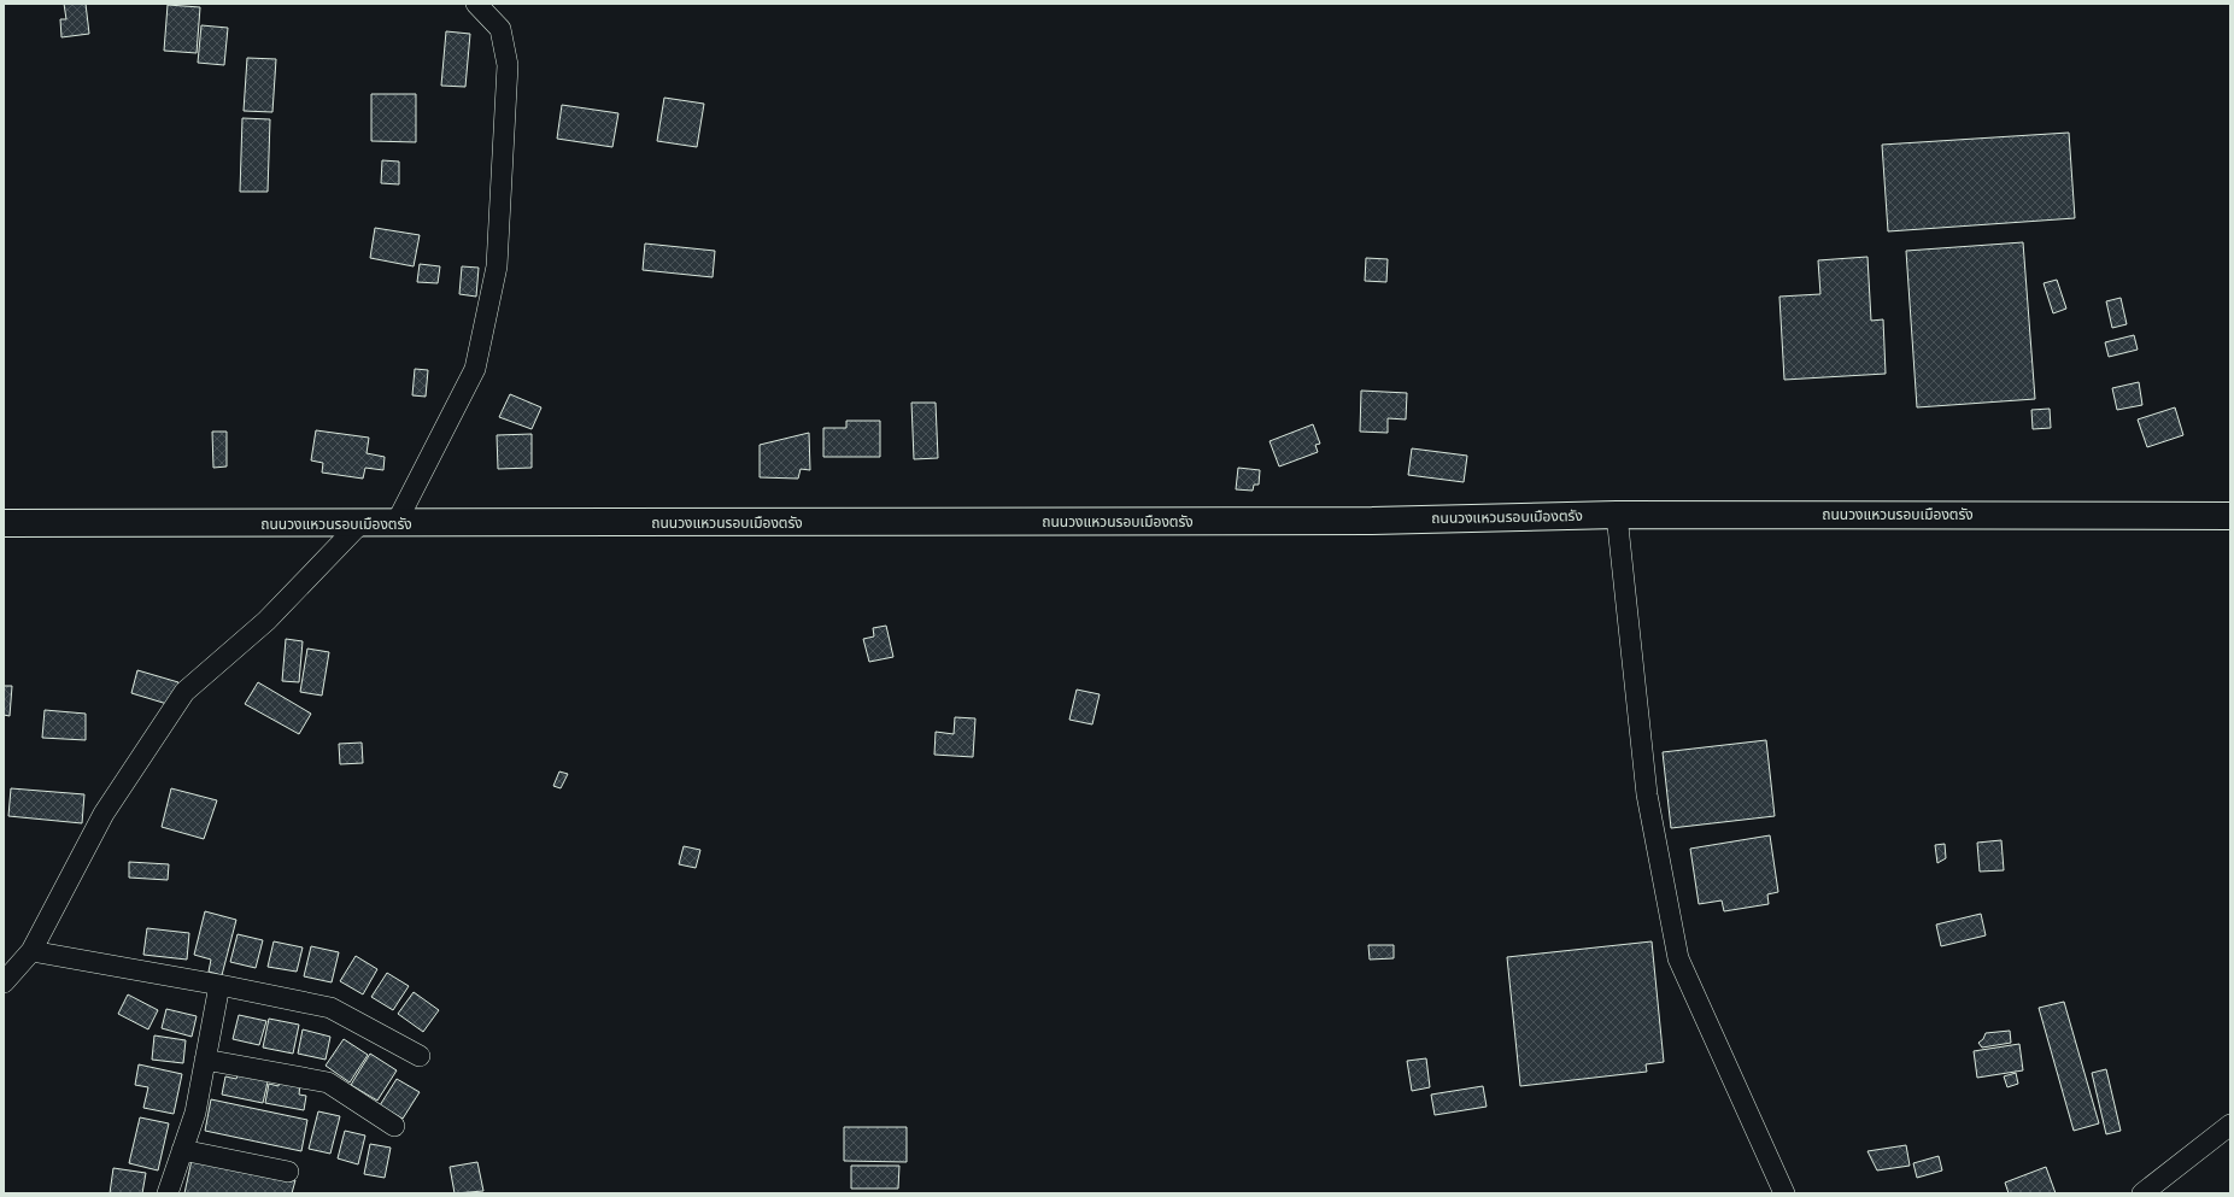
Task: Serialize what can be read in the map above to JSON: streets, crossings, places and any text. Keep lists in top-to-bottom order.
{
  "streets": {
    "highway": ["ถนนวงแหวนรอบเมืองตรัง"]
  }
}
